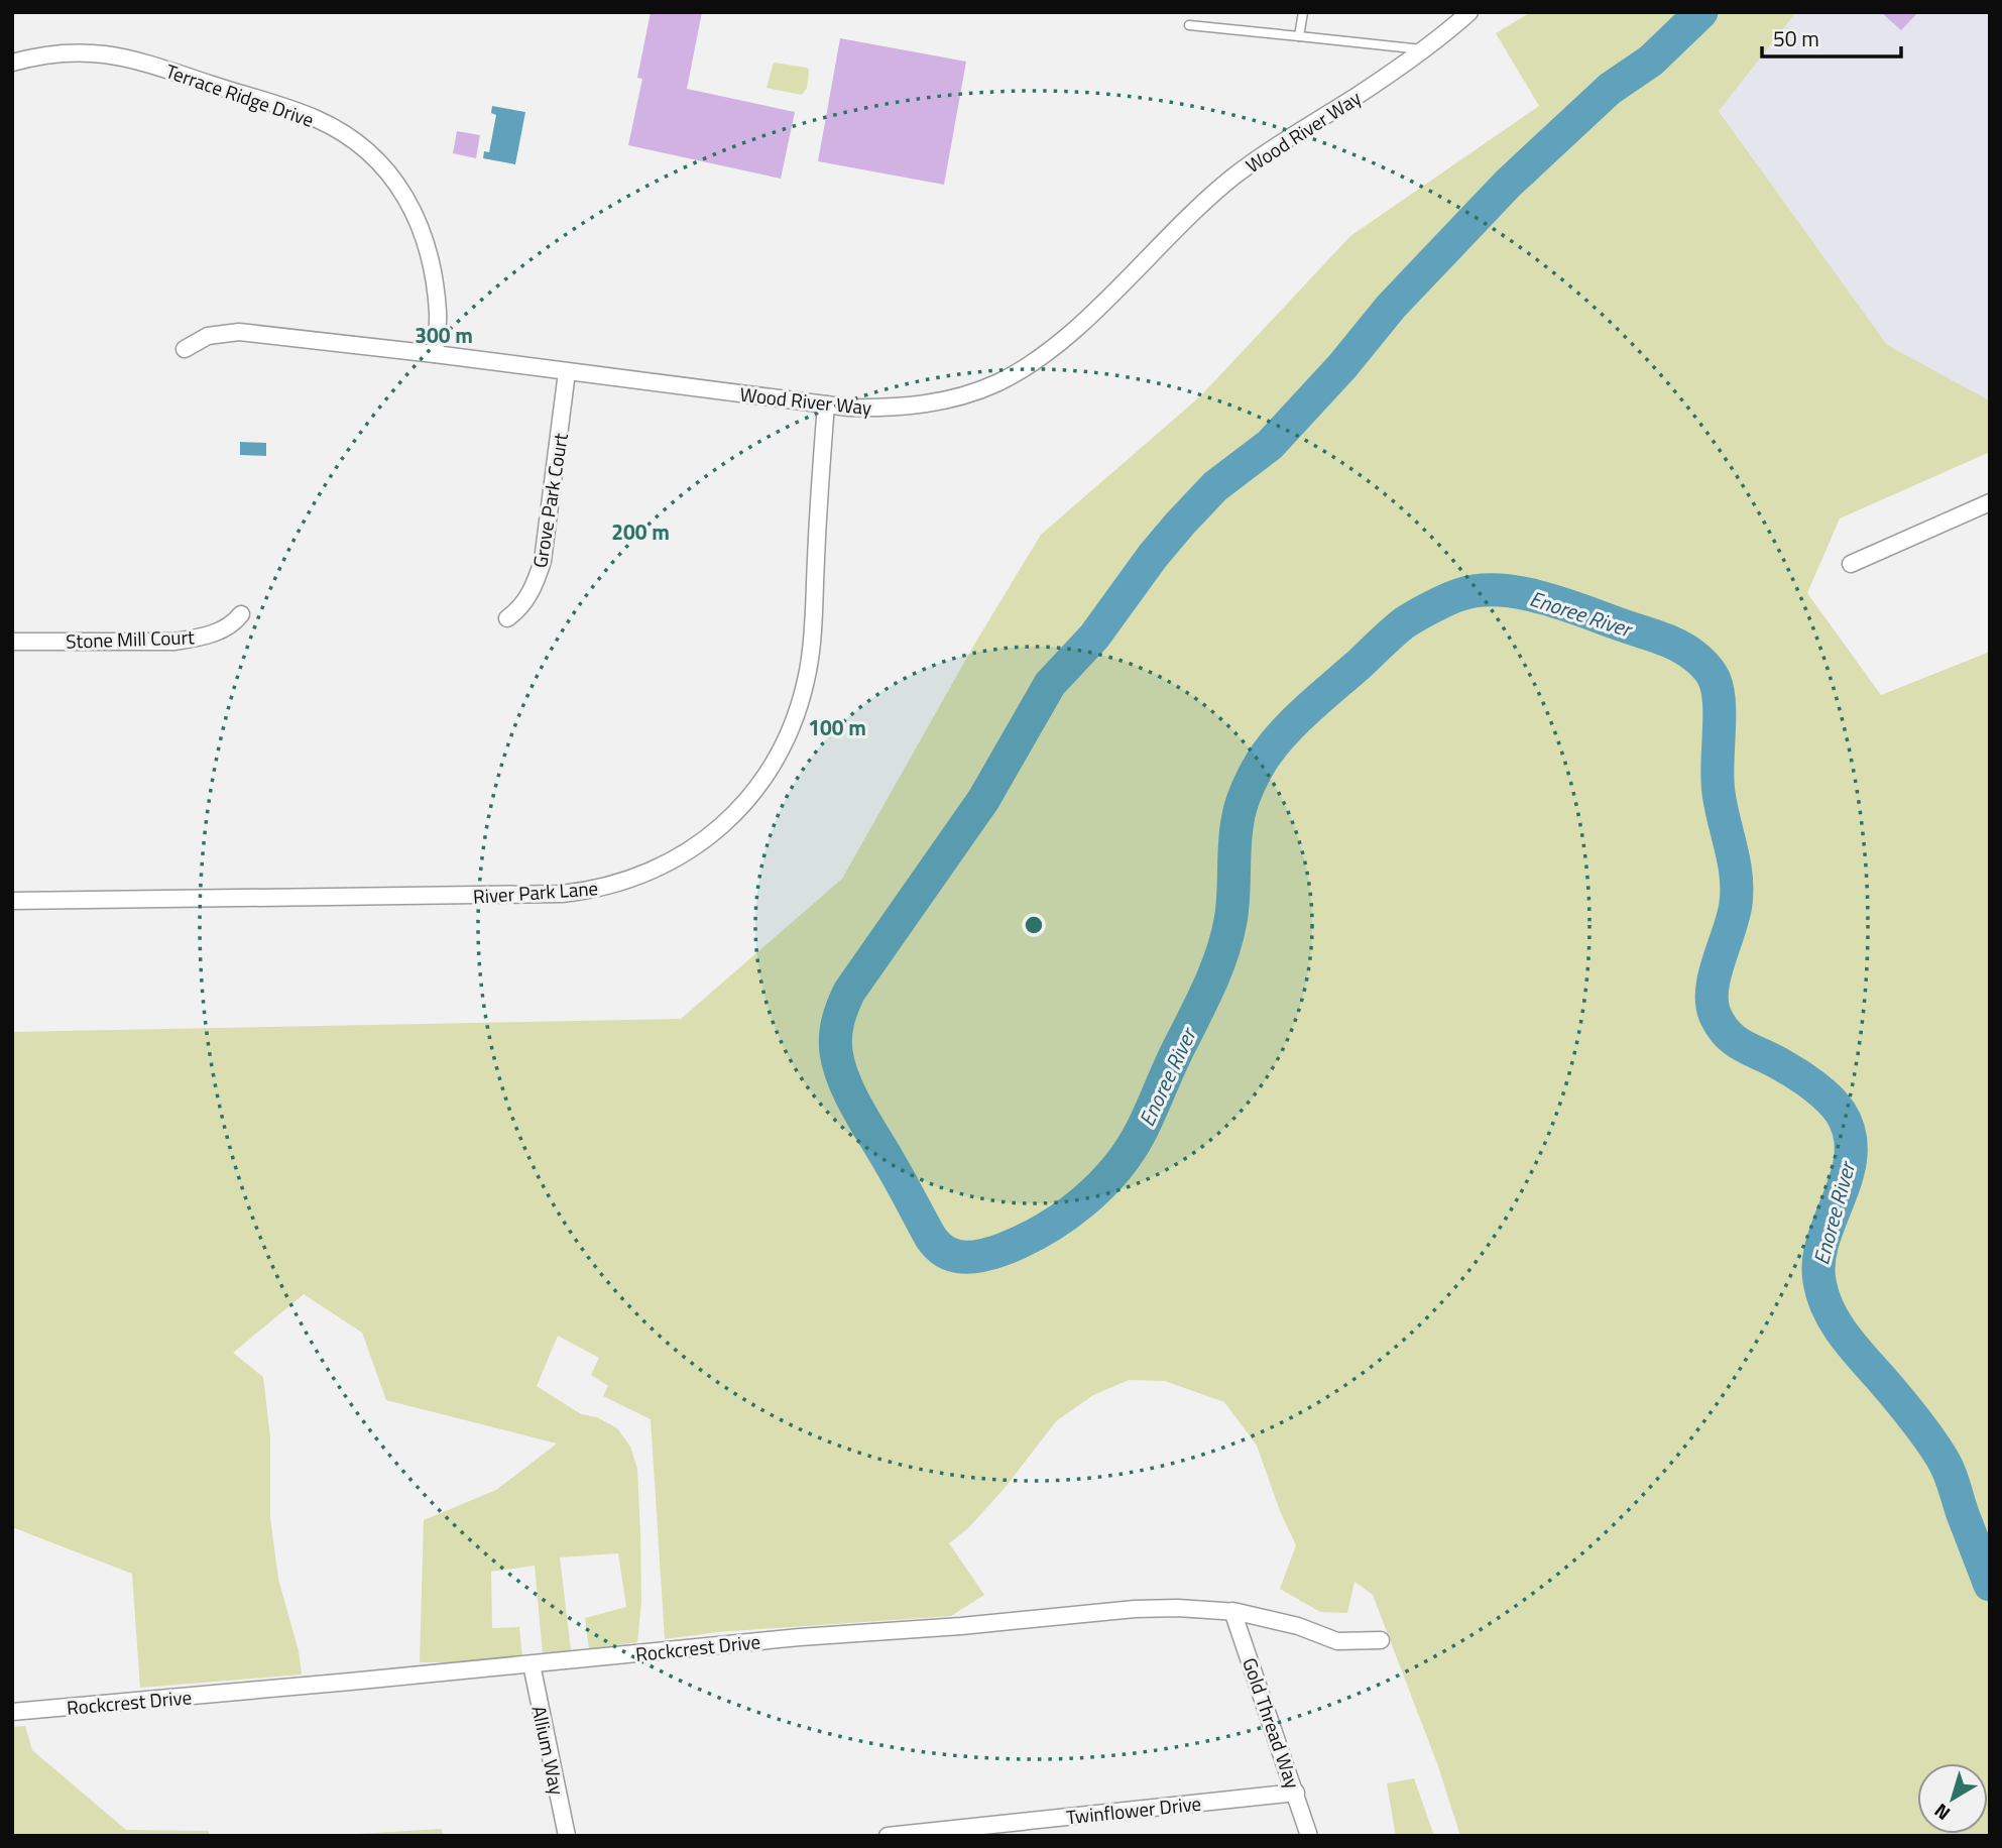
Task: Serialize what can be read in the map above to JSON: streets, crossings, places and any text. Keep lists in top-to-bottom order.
{
  "streets": {
    "street": [
      "Terrace Ridge Drive",
      "Wood River Way",
      "Grove Park Court",
      "Stone Mill Court",
      "River Park Lane",
      "Rockcrest Drive",
      "Gold Thread Way",
      "Allium Way",
      "Twinflower Drive"
    ]
  },
  "crossings": [
    ["Terrace Ridge Drive", "Wood River Way"],
    ["Wood River Way", "Grove Park Court"],
    ["Wood River Way", "River Park Lane"],
    ["Rockcrest Drive", "Gold Thread Way"],
    ["Rockcrest Drive", "Allium Way"],
    ["Gold Thread Way", "Twinflower Drive"]
  ],
  "water": ["Enoree River"],
  "scale_bar": "50 m",
  "north": "bottom left",
  "rings": ["300 m", "200 m", "100 m"]
}
